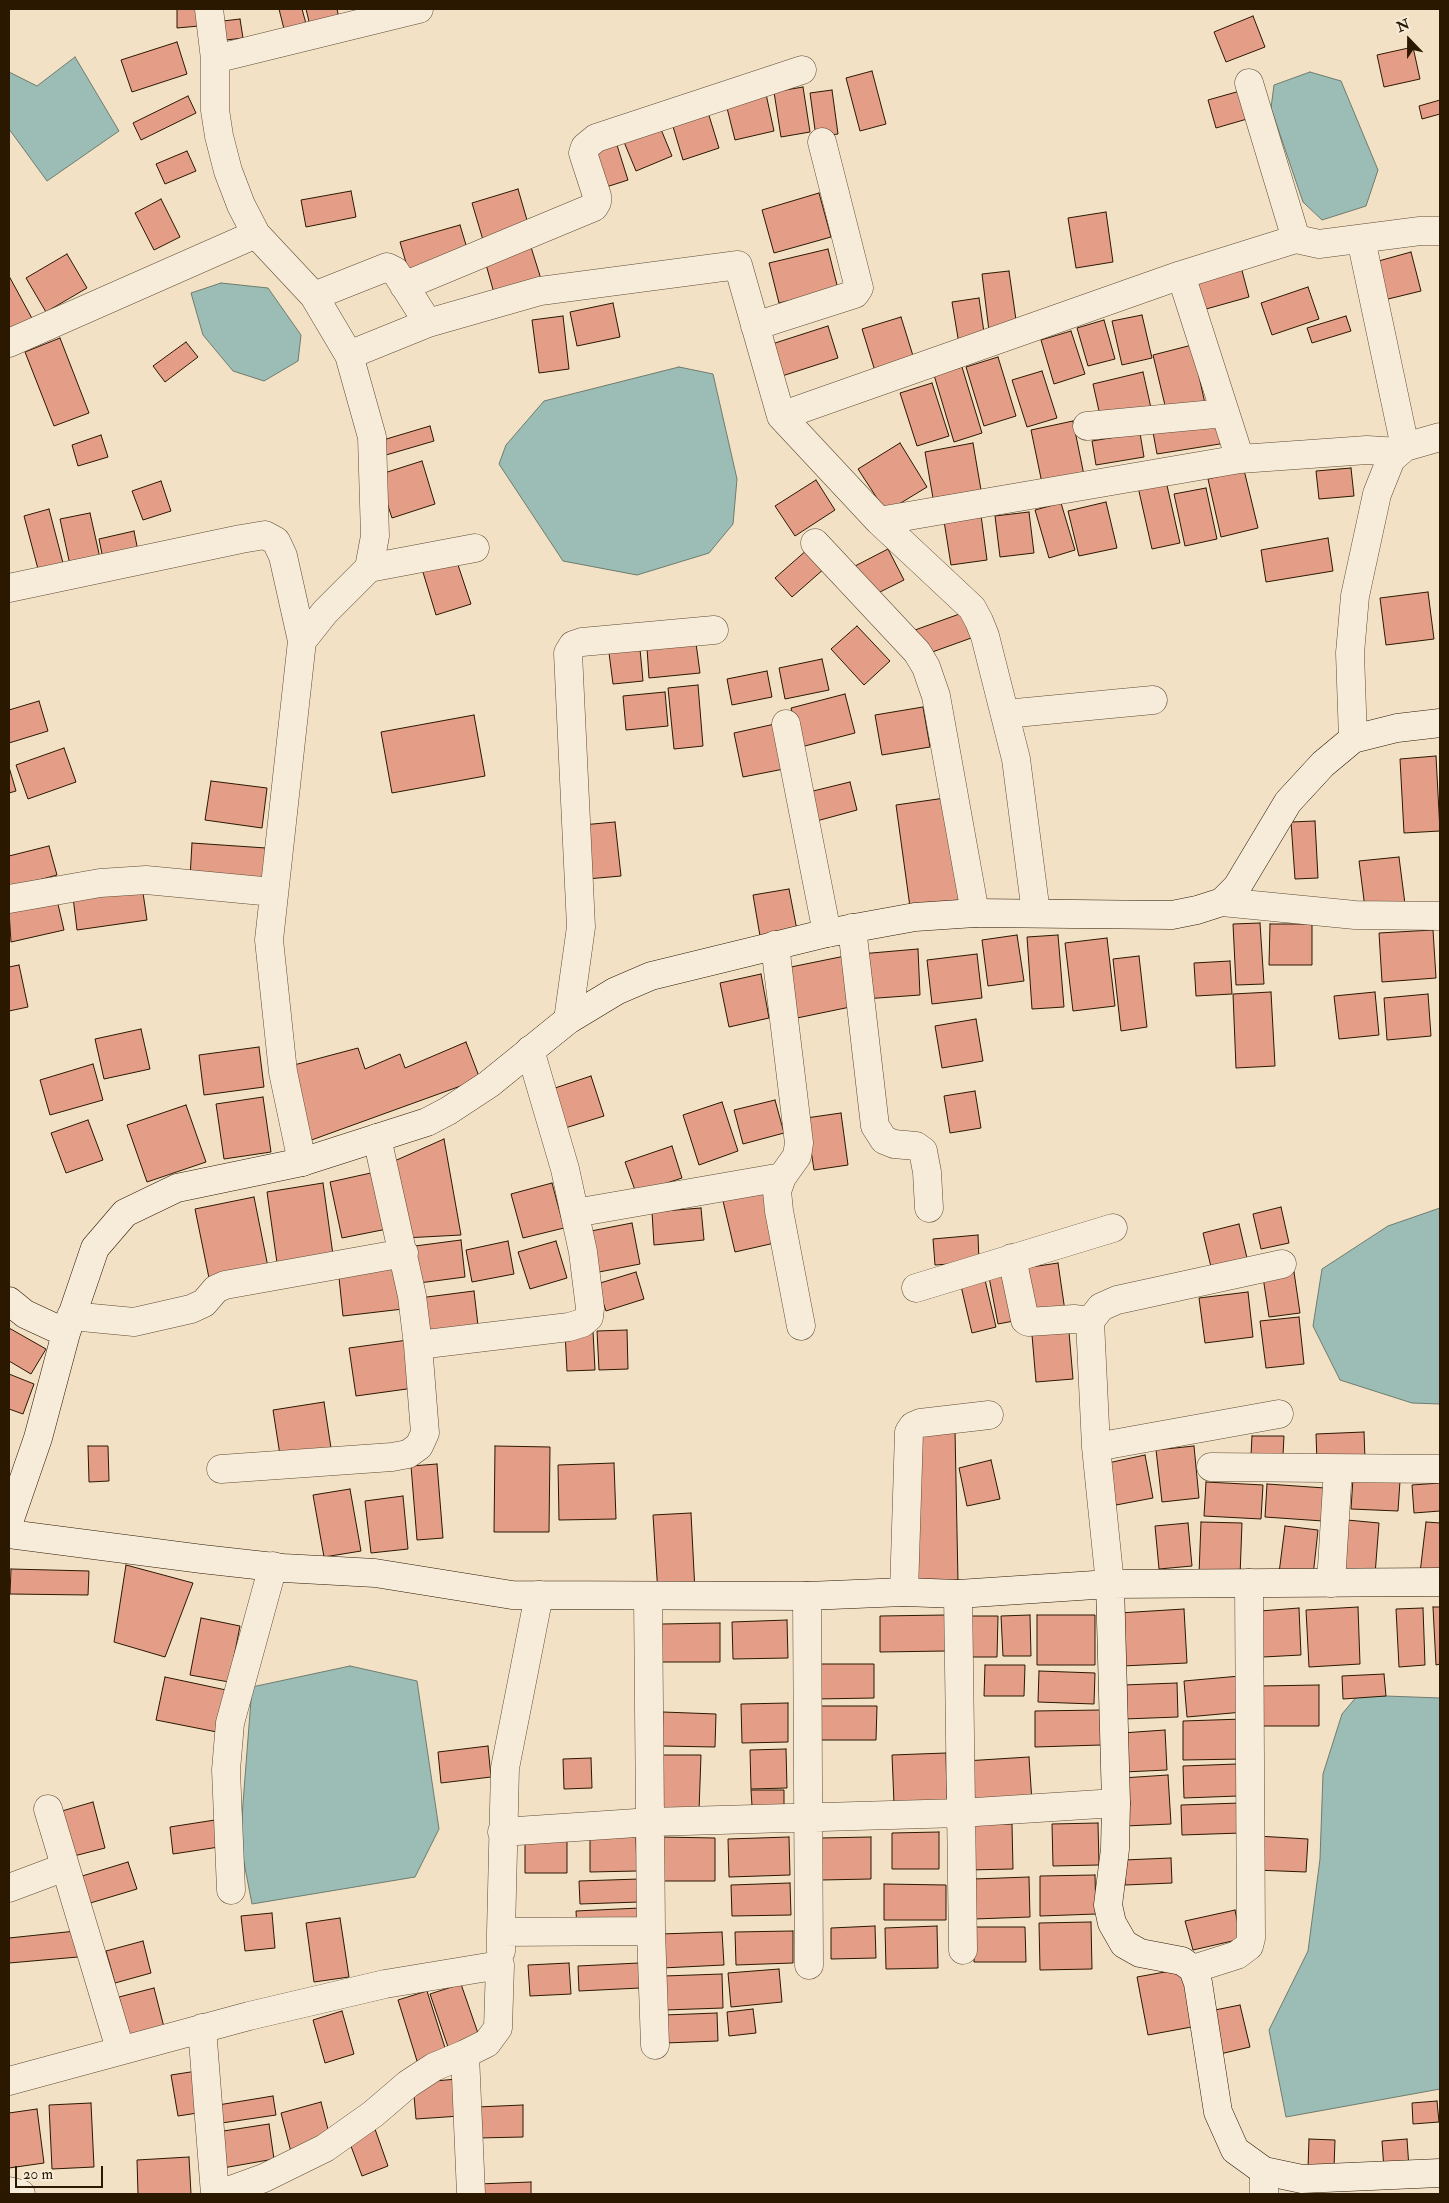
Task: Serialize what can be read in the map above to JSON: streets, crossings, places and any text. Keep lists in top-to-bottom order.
{
  "scale_bar": "20 m",
  "north": "top"
}
